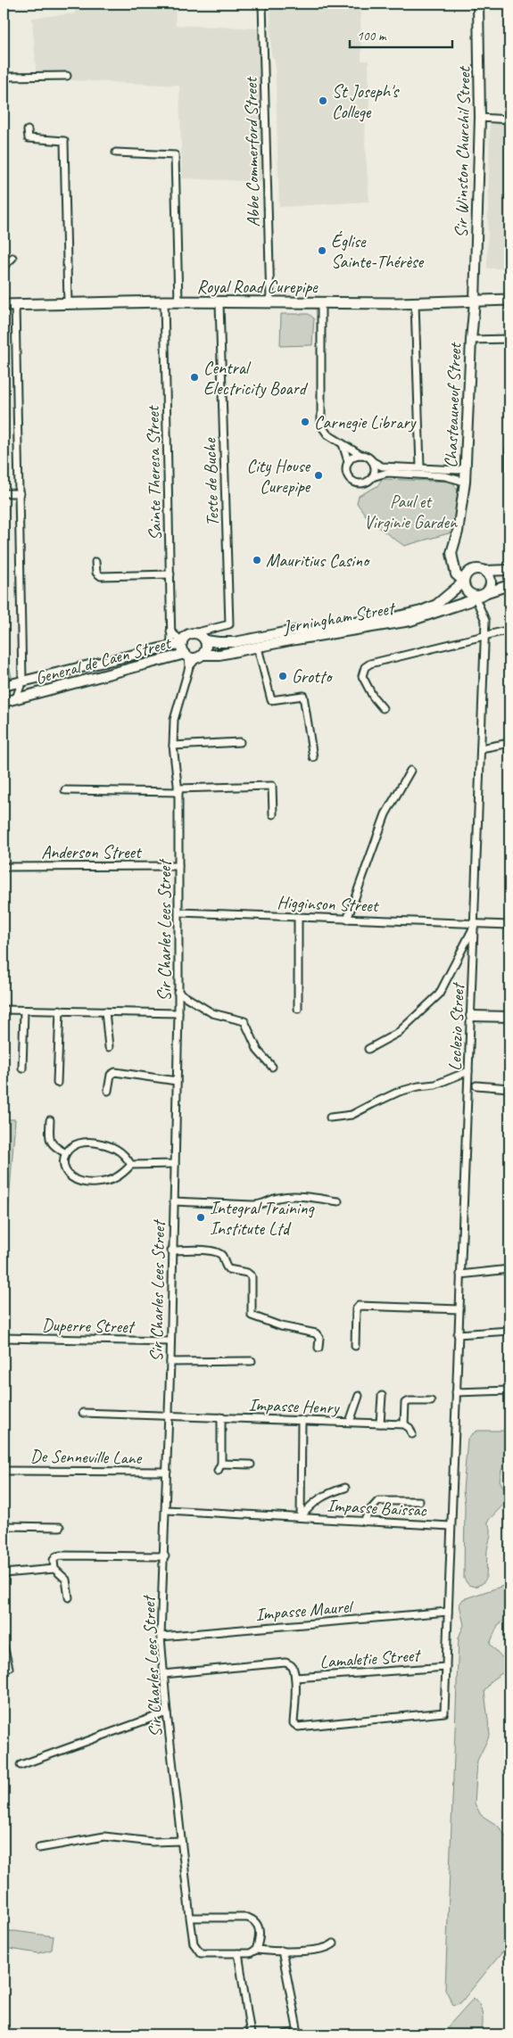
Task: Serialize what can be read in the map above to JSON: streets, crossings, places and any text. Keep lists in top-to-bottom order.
{
  "streets": {
    "main road": ["Royal Road Curepipe"],
    "street": [
      "Abbe Commerford Street",
      "Sir Winston Churchil Street",
      "Chasteauneuf Street",
      "Sainte Theresa Street",
      "Teste de Buche",
      "Jerningham Street",
      "General de Caen Street",
      "Anderson Street",
      "Higginson Street",
      "Sir Charles Lees Street",
      "Leclezio Street",
      "Duperre Street",
      "Impasse Henry",
      "De Senneville Lane",
      "Impasse Baissac",
      "Impasse Maurel",
      "Lamaletie Street"
    ]
  },
  "crossings": [
    ["Abbe Commerford Street", "Royal Road Curepipe"],
    ["Sir Winston Churchil Street", "Royal Road Curepipe"],
    ["Sir Winston Churchil Street", "Chasteauneuf Street"],
    ["Royal Road Curepipe", "Chasteauneuf Street"],
    ["Royal Road Curepipe", "Sainte Theresa Street"],
    ["Royal Road Curepipe", "Teste de Buche"],
    ["Sainte Theresa Street", "General de Caen Street"],
    ["Teste de Buche", "Jerningham Street"],
    ["Teste de Buche", "General de Caen Street"],
    ["Teste de Buche", "Sir Charles Lees Street"],
    ["Jerningham Street", "General de Caen Street"],
    ["Jerningham Street", "Sir Charles Lees Street"],
    ["Jerningham Street", "Leclezio Street"],
    ["General de Caen Street", "Sir Charles Lees Street"],
    ["Anderson Street", "Sir Charles Lees Street"],
    ["Higginson Street", "Sir Charles Lees Street"],
    ["Higginson Street", "Leclezio Street"],
    ["Sir Charles Lees Street", "Duperre Street"],
    ["Sir Charles Lees Street", "Impasse Henry"],
    ["Sir Charles Lees Street", "De Senneville Lane"],
    ["Sir Charles Lees Street", "Impasse Baissac"],
    ["Sir Charles Lees Street", "Impasse Maurel"],
    ["Leclezio Street", "Impasse Baissac"],
    ["Leclezio Street", "Impasse Maurel"],
    ["Leclezio Street", "Lamaletie Street"],
    ["Impasse Henry", "Impasse Baissac"]
  ],
  "parks": ["Paul et Virginie Garden"],
  "places": [
    "St Joseph's College",
    "Église Sainte-Thérèse",
    "Central Electricity Board",
    "Carnegie Library",
    "City House Curepipe",
    "Mauritius Casino",
    "Grotto",
    "Integral Training Institute Ltd"
  ],
  "scale_bar": "100 m"
}
